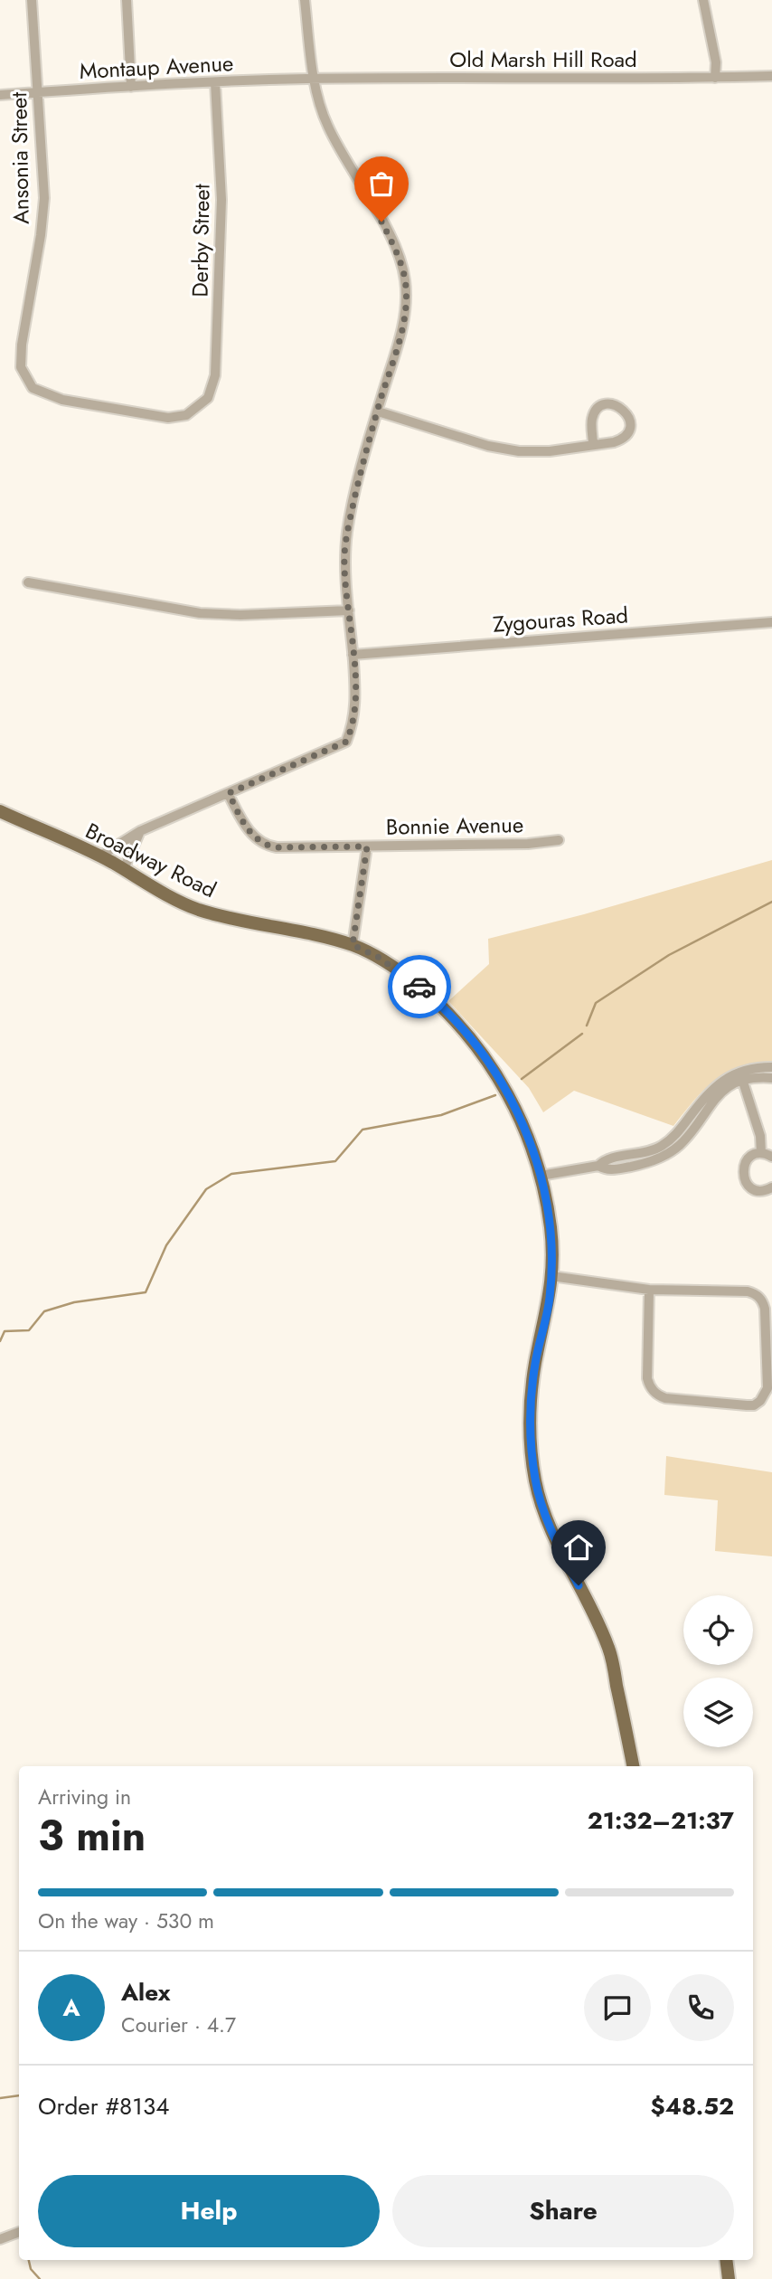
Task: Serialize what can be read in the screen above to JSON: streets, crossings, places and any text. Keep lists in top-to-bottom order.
{
  "streets": {
    "main road": ["Broadway Road"],
    "street": [
      "Old Marsh Hill Road",
      "Montaup Avenue",
      "Ansonia Street",
      "Derby Street",
      "Zygouras Road",
      "Bonnie Avenue"
    ]
  },
  "crossings": [
    ["Old Marsh Hill Road", "Montaup Avenue"],
    ["Montaup Avenue", "Ansonia Street"],
    ["Montaup Avenue", "Derby Street"],
    ["Ansonia Street", "Derby Street"]
  ],
  "page": {
    "heading": ["3 min", "Arriving in", "21:32–21:37"],
    "panel": [
      "Alex",
      "Courier · 4.7",
      "Order #8134",
      "$48.52"
    ],
    "bar": "On the way · 530 m",
    "round": "A",
    "buttons": ["Help", "Share"]
  }
}
